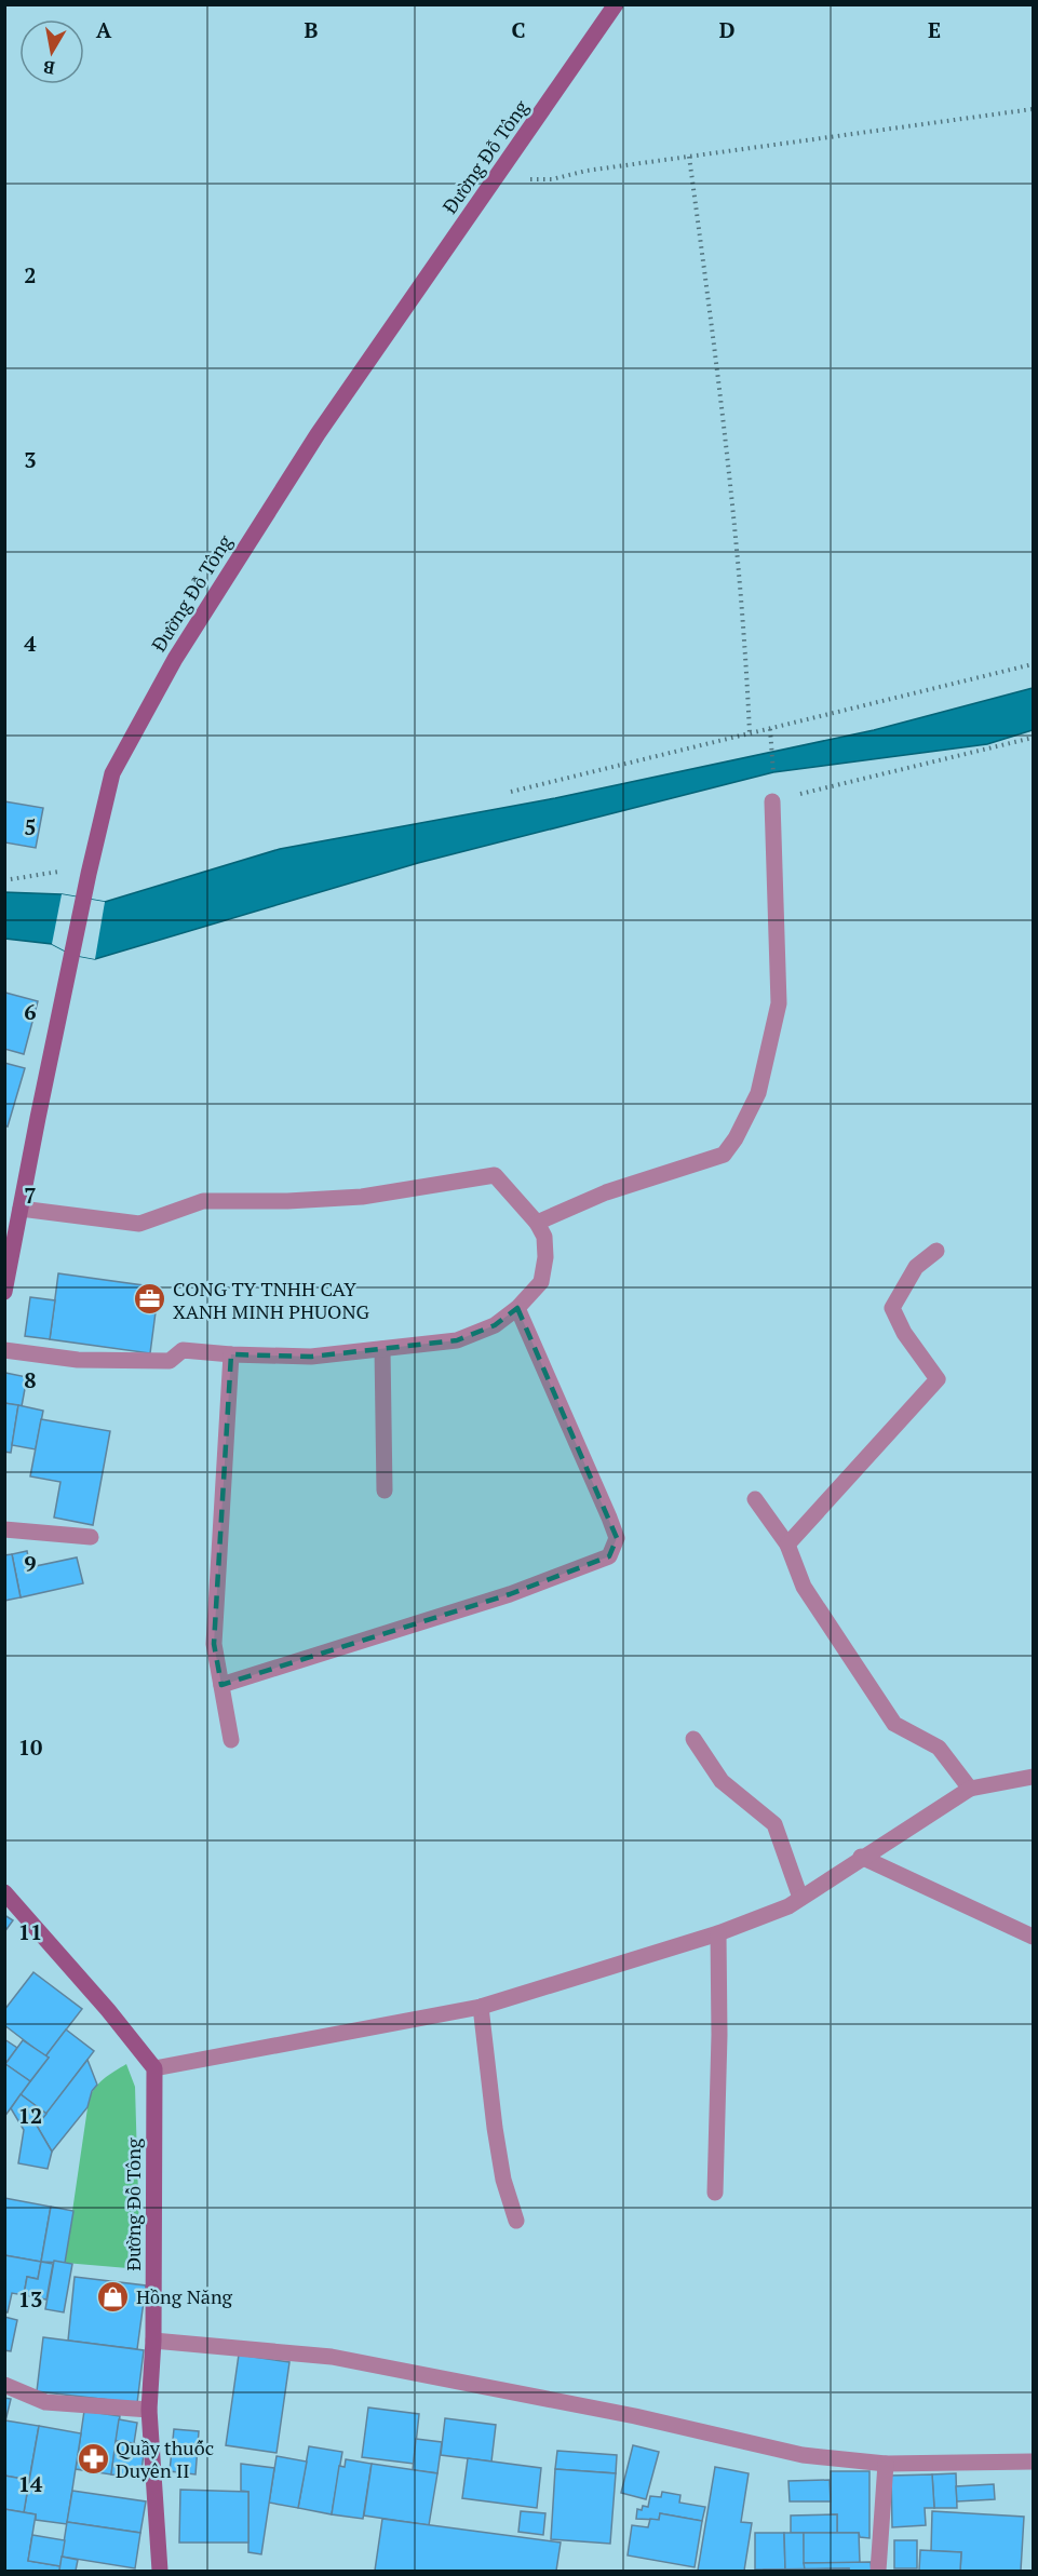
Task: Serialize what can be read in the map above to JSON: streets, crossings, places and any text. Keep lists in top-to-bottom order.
{
  "streets": {
    "main road": ["Đường Đỗ Tông"]
  },
  "places": {
    "office": ["CONG TY TNHH CAY XANH MINH PHUONG"],
    "shop": ["Hồng Năng"],
    "pharmacy": ["Quầy thuốc Duyên II"]
  },
  "north": "bottom",
  "grid": {
    "columns": [
      "A",
      "B",
      "C",
      "D",
      "E"
    ],
    "rows": [
      "2",
      "3",
      "4",
      "5",
      "6",
      "7",
      "8",
      "9",
      "10",
      "11",
      "12",
      "13",
      "14"
    ]
  }
}
